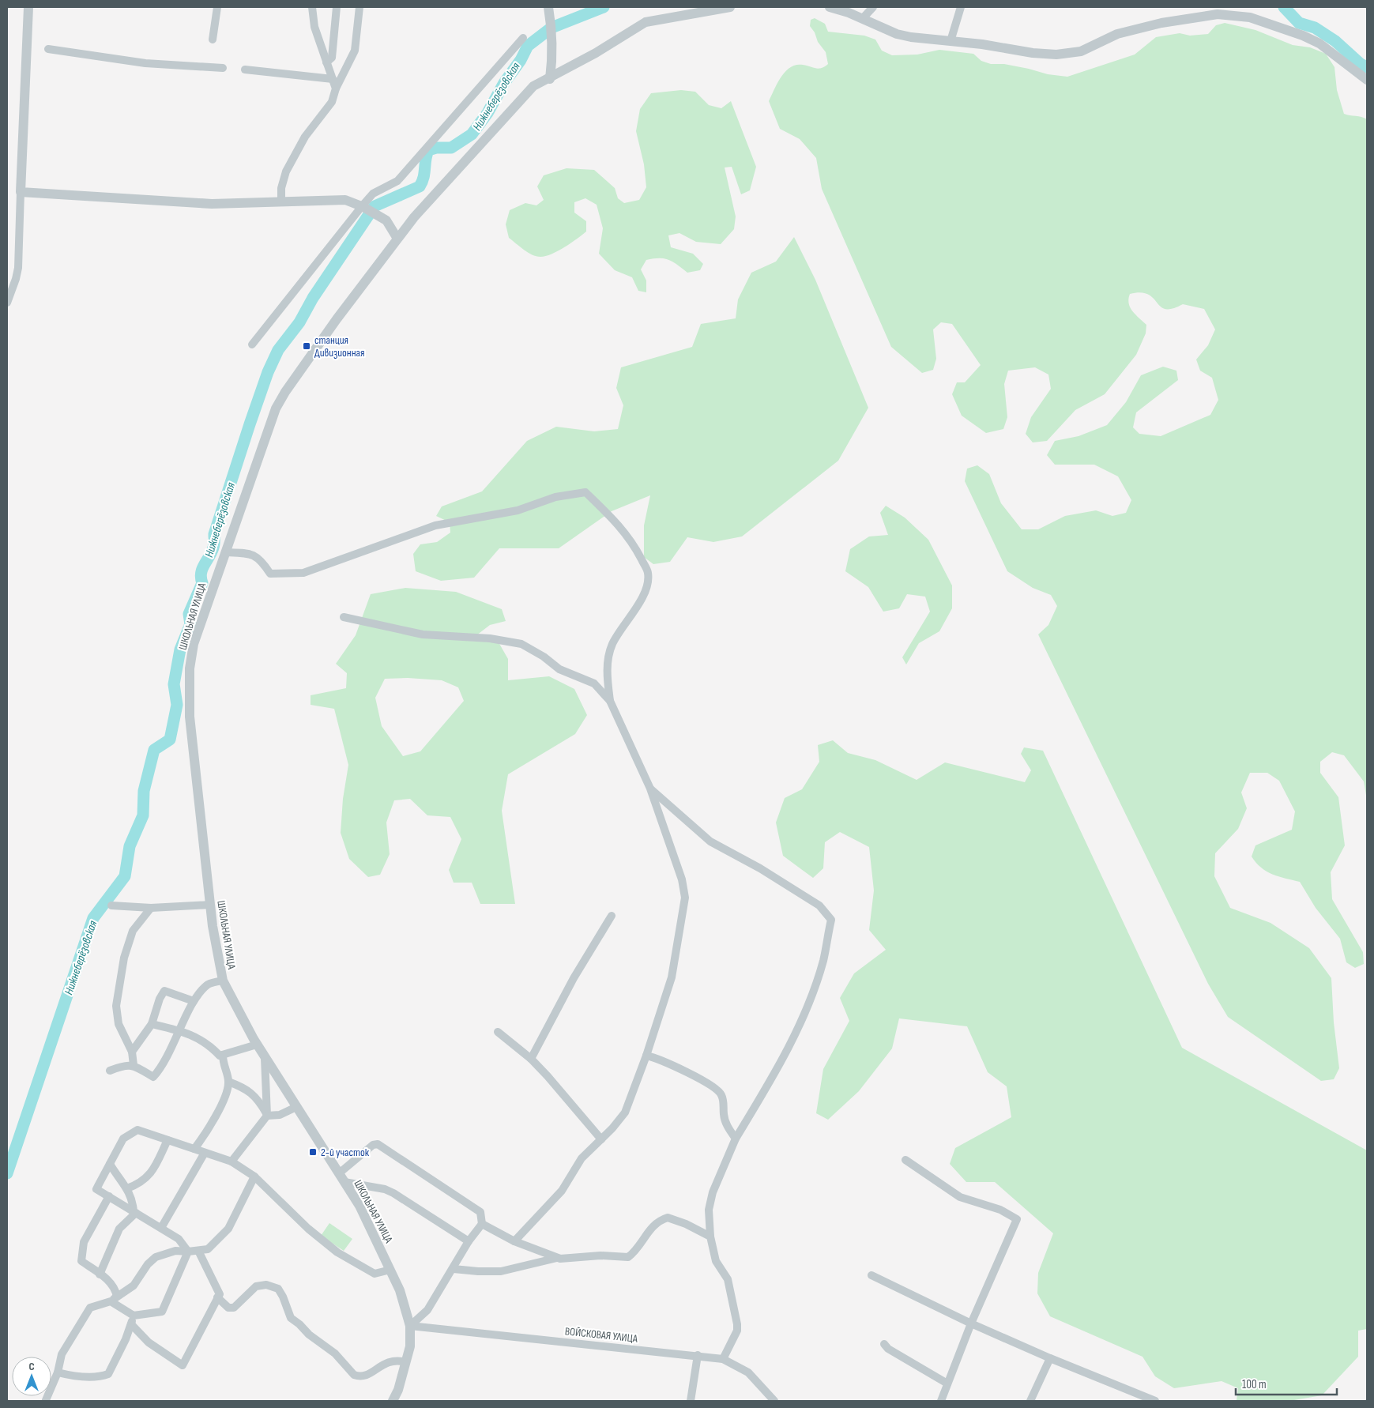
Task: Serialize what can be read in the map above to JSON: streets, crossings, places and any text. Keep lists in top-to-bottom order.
{
  "streets": {
    "street": ["ШКОЛЬНАЯ УЛИЦА", "ВОЙСКОВАЯ УЛИЦА"]
  },
  "crossings": [
    ["ШКОЛЬНАЯ УЛИЦА", "ВОЙСКОВАЯ УЛИЦА"]
  ],
  "water": ["Нижнеберёзовская"],
  "places": {
    "transit": ["станция Дивизионная", "2-й участок"]
  },
  "scale_bar": "100 m",
  "north": "top"
}
